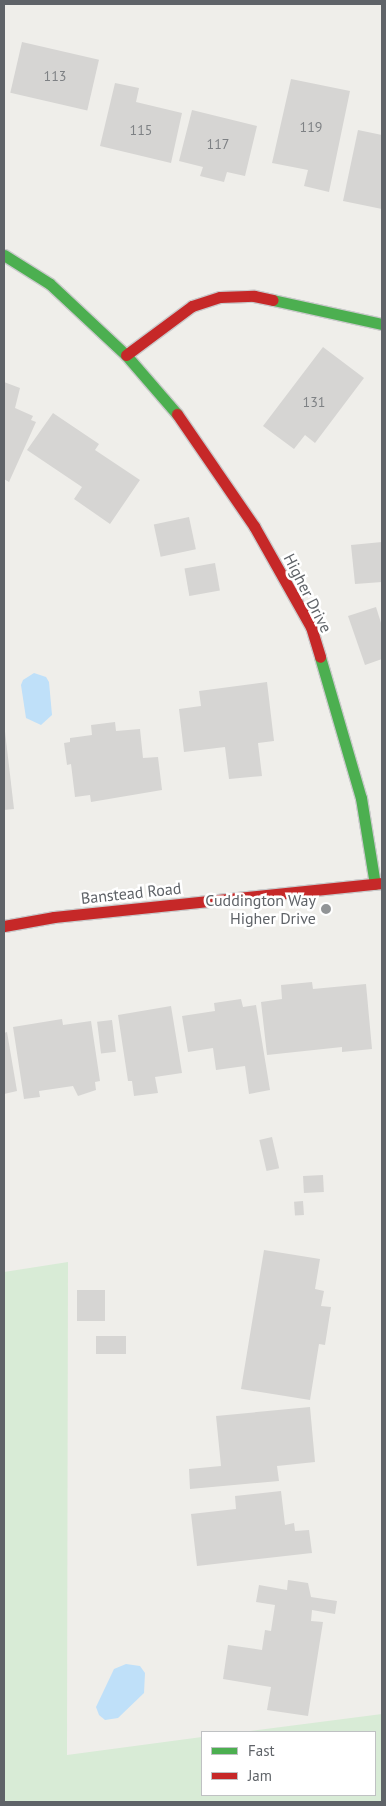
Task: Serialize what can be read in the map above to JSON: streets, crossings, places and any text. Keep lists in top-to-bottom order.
{
  "streets": {
    "street": ["Higher Drive", "Banstead Road"]
  },
  "crossings": [
    ["Higher Drive", "Banstead Road"]
  ],
  "places": ["Cuddington Way Higher Drive"],
  "house_numbers": [
    "113",
    "119",
    "115",
    "117",
    "131"
  ],
  "legend": ["Fast", "Jam"]
}
